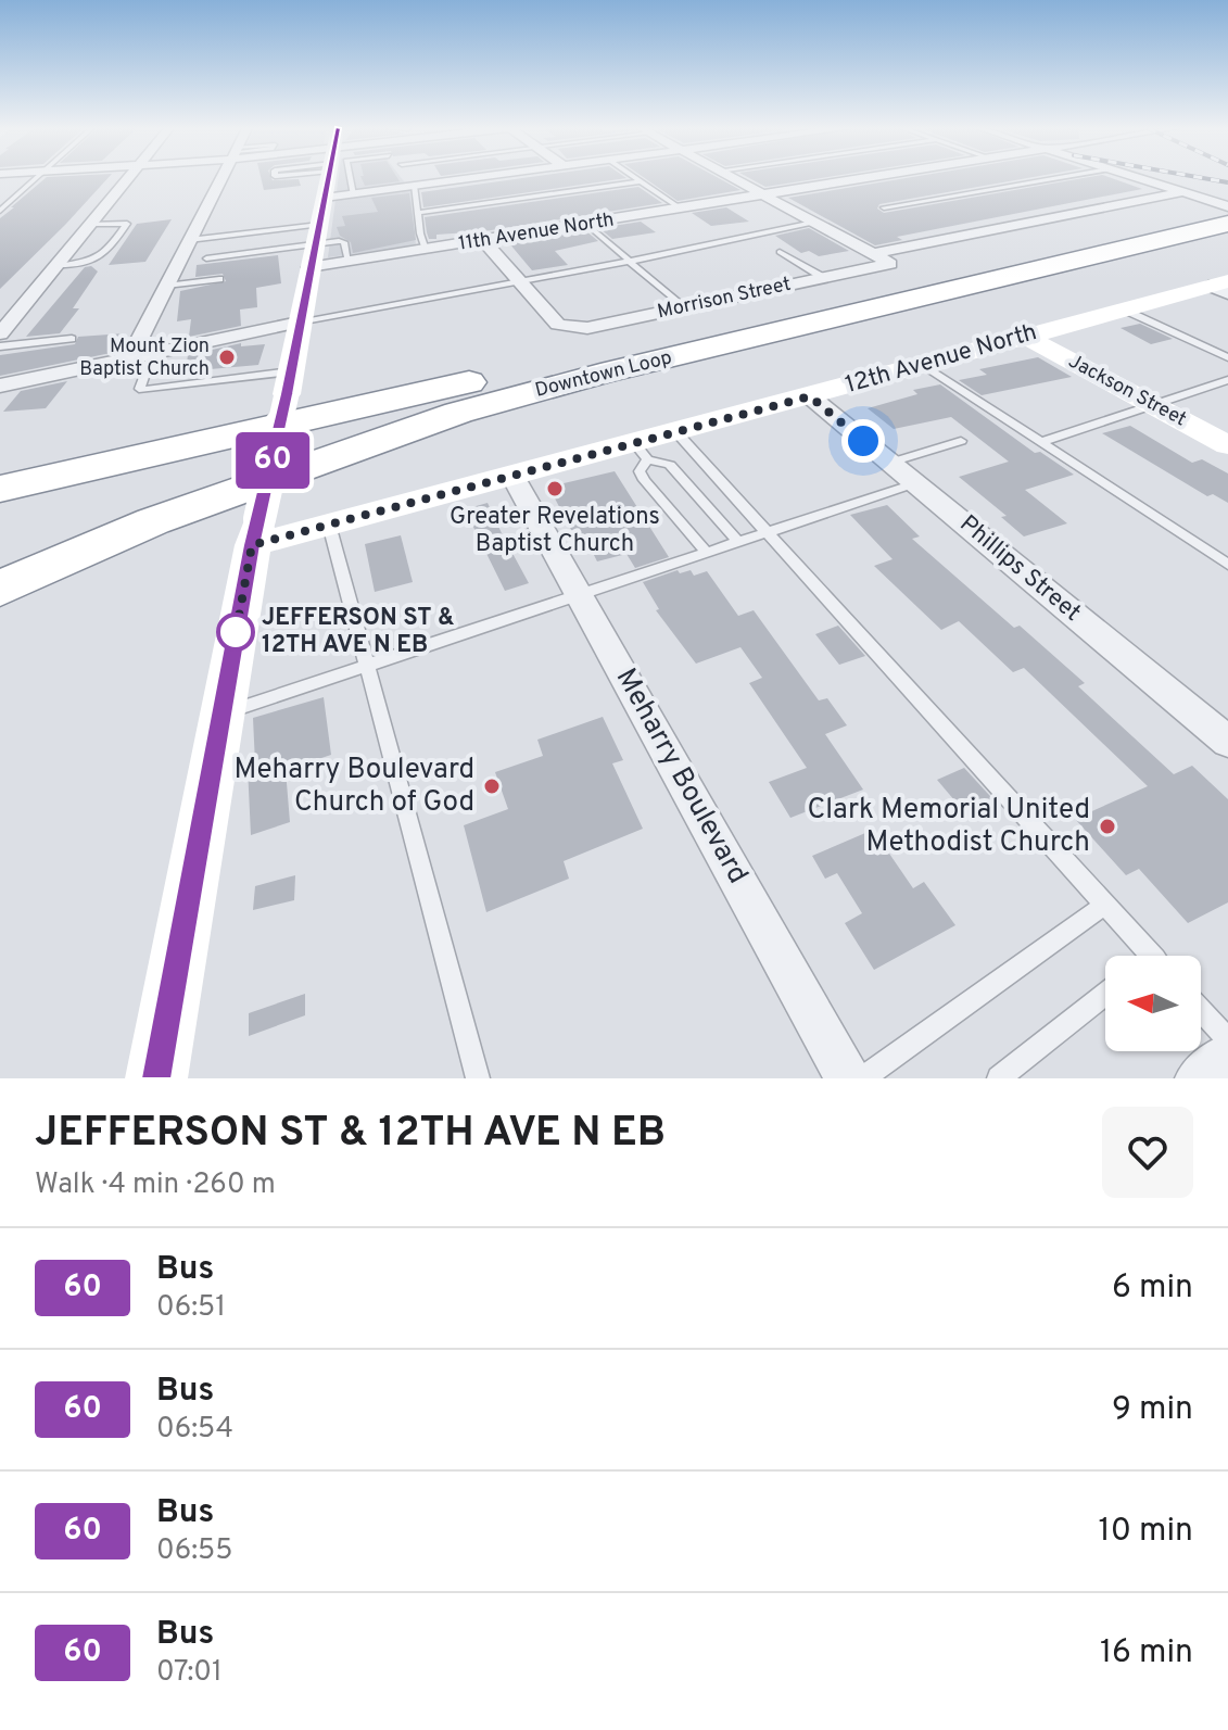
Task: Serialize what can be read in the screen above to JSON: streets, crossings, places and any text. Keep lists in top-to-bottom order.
{
  "streets": {
    "highway": ["Downtown Loop"],
    "street": [
      "11th Avenue North",
      "Morrison Street",
      "12th Avenue North",
      "Jackson Street",
      "Phillips Street",
      "Meharry Boulevard"
    ]
  },
  "crossings": [
    ["12th Avenue North", "Downtown Loop"],
    ["12th Avenue North", "Jackson Street"],
    ["12th Avenue North", "Phillips Street"],
    ["12th Avenue North", "Meharry Boulevard"]
  ],
  "places": [
    "Mount Zion Baptist Church",
    "Greater Revelations Baptist Church",
    "JEFFERSON ST & 12TH AVE N EB",
    "Meharry Boulevard Church of God",
    "Clark Memorial United Methodist Church"
  ],
  "lines": ["bus line 60"],
  "north": "left",
  "page": {
    "on_map": "60",
    "heading": ["JEFFERSON ST & 12TH AVE N EB", "Walk · 4 min · 260 m"],
    "list": [
      {
        "mark": "60",
        "name": "Bus",
        "note": "06:51",
        "value": "6 min"
      },
      {
        "mark": "60",
        "name": "Bus",
        "note": "06:54",
        "value": "9 min"
      },
      {
        "mark": "60",
        "name": "Bus",
        "note": "06:55",
        "value": "10 min"
      },
      {
        "mark": "60",
        "name": "Bus",
        "note": "07:01",
        "value": "16 min"
      }
    ]
  }
}
